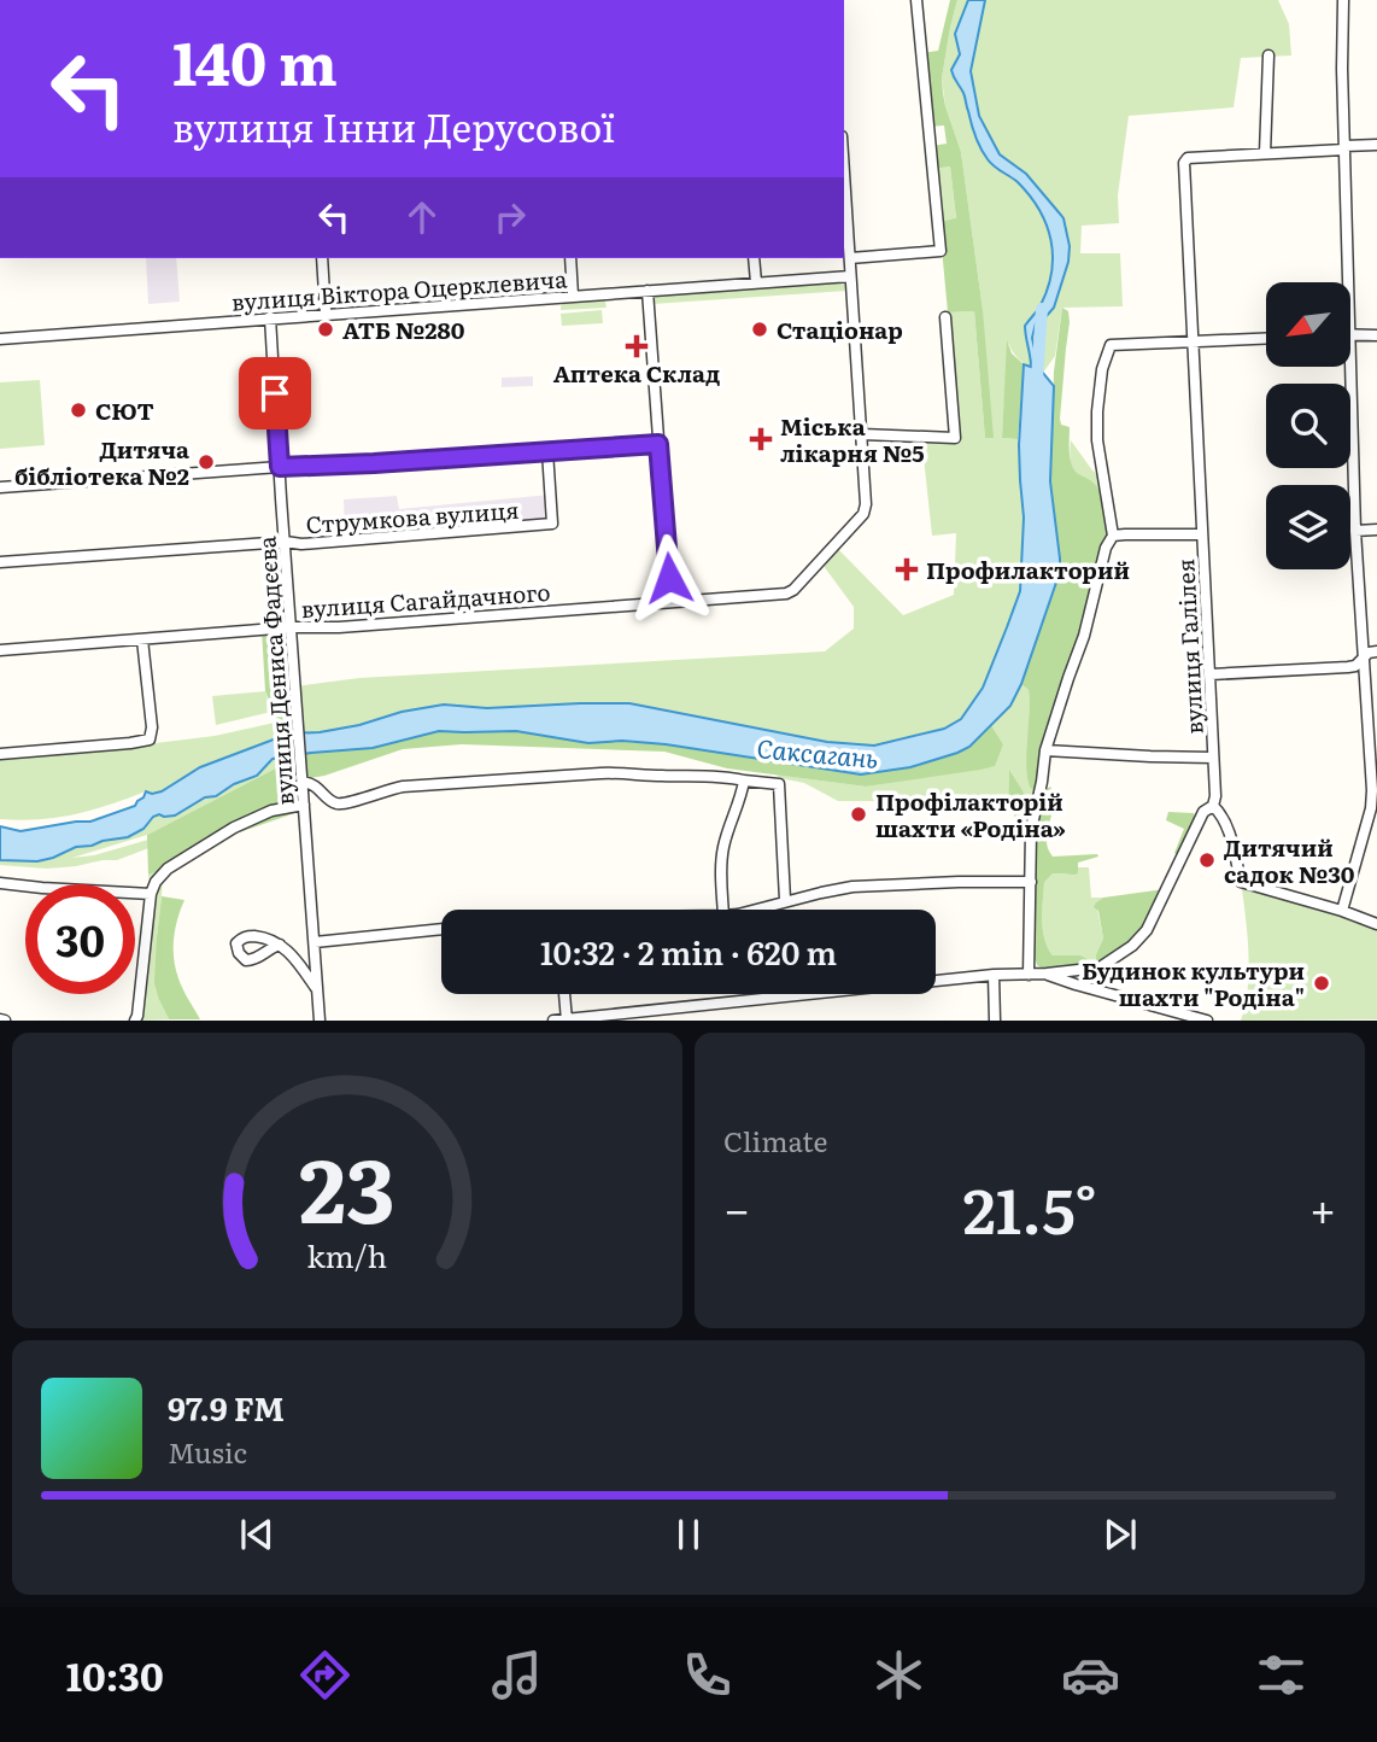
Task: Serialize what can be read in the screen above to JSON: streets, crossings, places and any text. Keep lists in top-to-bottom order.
{
  "streets": {
    "street": [
      "вулиця Віктора Оцерклевича",
      "Струмкова вулиця",
      "вулиця Сагайдачного",
      "вулиця Галілея",
      "вулиця Дениса Фадєєва"
    ]
  },
  "crossings": [
    ["вулиця Віктора Оцерклевича", "вулиця Сагайдачного"],
    ["вулиця Віктора Оцерклевича", "вулиця Дениса Фадєєва"],
    ["Струмкова вулиця", "вулиця Дениса Фадєєва"],
    ["вулиця Сагайдачного", "вулиця Дениса Фадєєва"]
  ],
  "water": ["Саксагань"],
  "places": {
    "other": [
      "АТБ №280",
      "Стаціонар",
      "СЮТ",
      "Дитяча бібліотека №2",
      "Профілакторій шахти «Родіна»",
      "Дитячий садок №30",
      "Будинок культури шахти \"Родіна\""
    ],
    "health": ["Аптека Склад", "Міська лікарня №5", "Профилакторий"]
  },
  "north": "bottom left",
  "page": {
    "turn": ["140 m", "вулиця Інни Дерусової"],
    "limit": "30",
    "trip": "10:32 · 2 min · 620 m",
    "tile": "Climate",
    "heat": ["−", "21.5°", "+"],
    "song": ["97.9 FM", "Music"],
    "tabs": "10:30",
    "gauge": ["23", "km/h"]
  }
}
